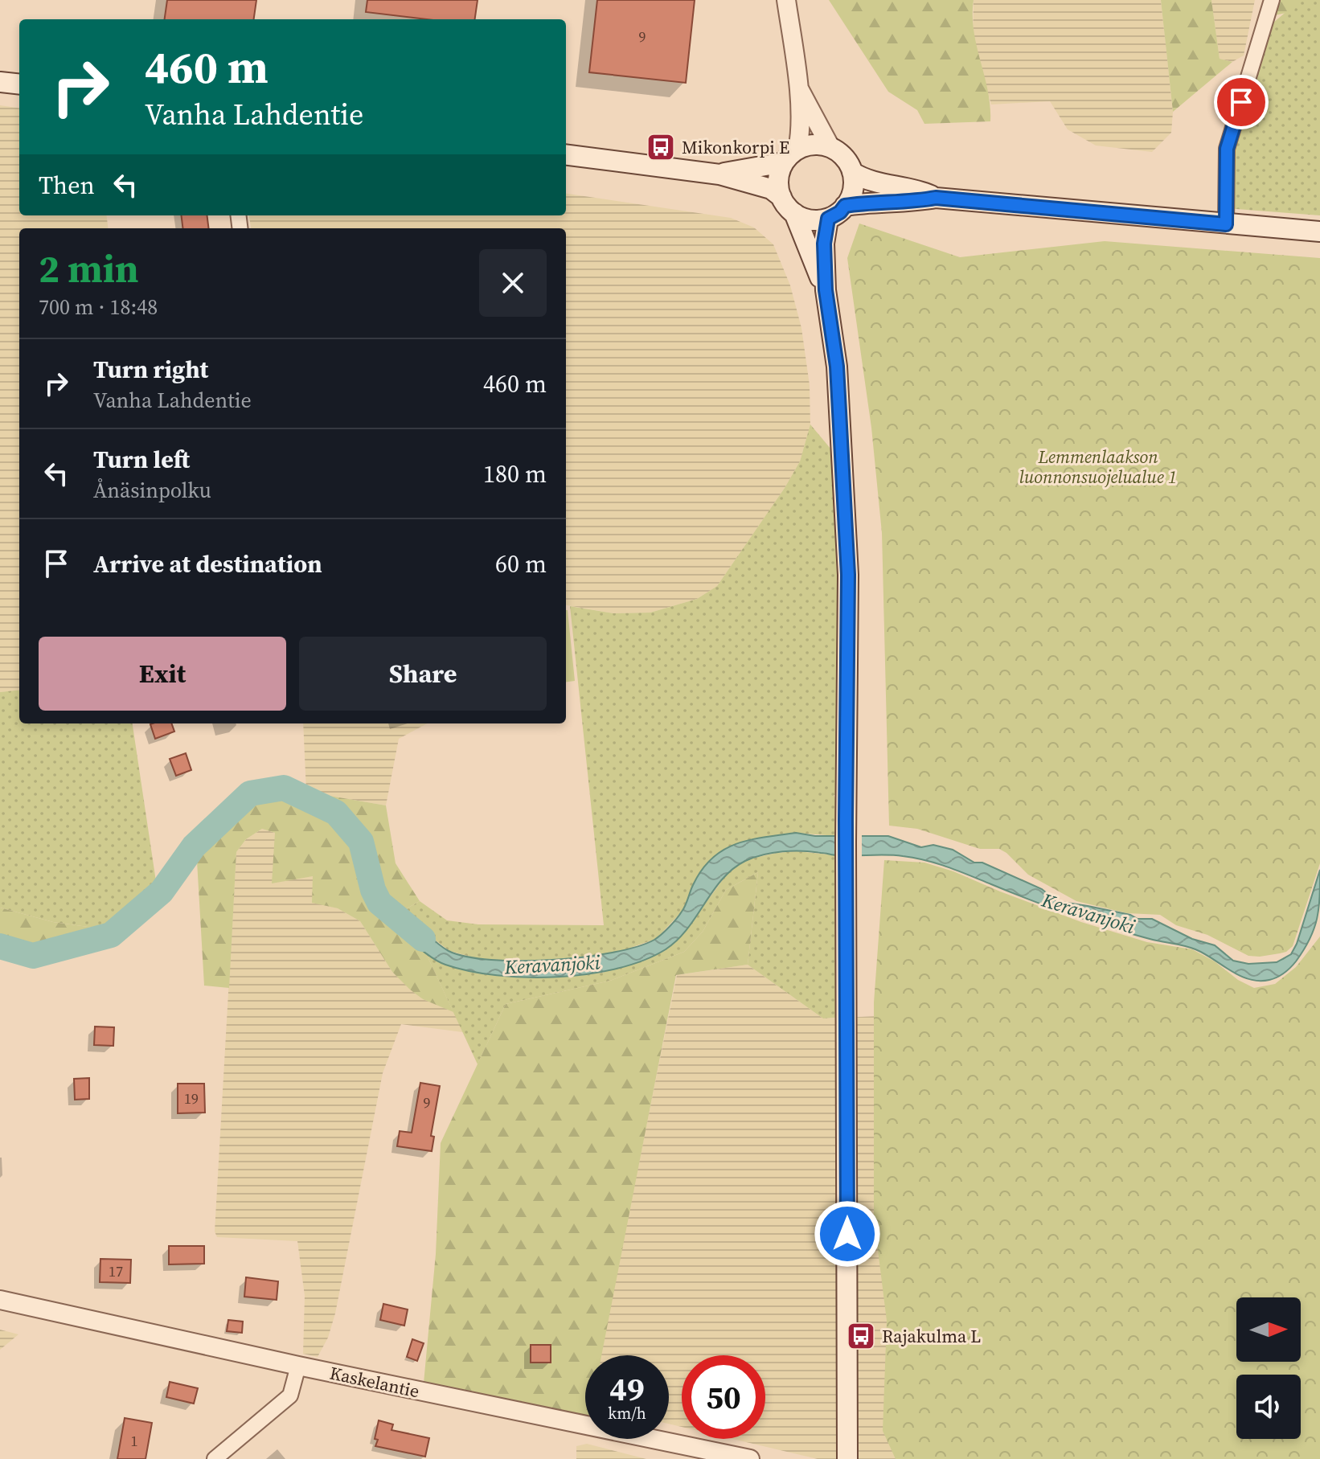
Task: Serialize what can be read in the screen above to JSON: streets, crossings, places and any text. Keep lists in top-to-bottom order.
{
  "streets": {
    "street": ["Kaskelantie"]
  },
  "water": ["Keravanjoki"],
  "parks": ["Lemmenlaakson luonnonsuojelualue 1"],
  "places": {
    "bus stop": ["Mikonkorpi E", "Rajakulma L"]
  },
  "house_numbers": [
    "9",
    "19",
    "9",
    "17",
    "1"
  ],
  "north": "right",
  "page": {
    "turn": ["460 m", "Vanha Lahdentie"],
    "then": "Then",
    "heading": ["2 min", "700 m · 18:48"],
    "list": [
      {
        "name": "Turn right",
        "note": "Vanha Lahdentie",
        "value": "460 m"
      },
      {
        "name": "Turn left",
        "note": "Ånäsinpolku",
        "value": "180 m"
      },
      {
        "name": "Arrive at destination",
        "value": "60 m"
      }
    ],
    "buttons": ["Exit", "Share"],
    "speed": "49 km/h",
    "limit": "50"
  }
}
